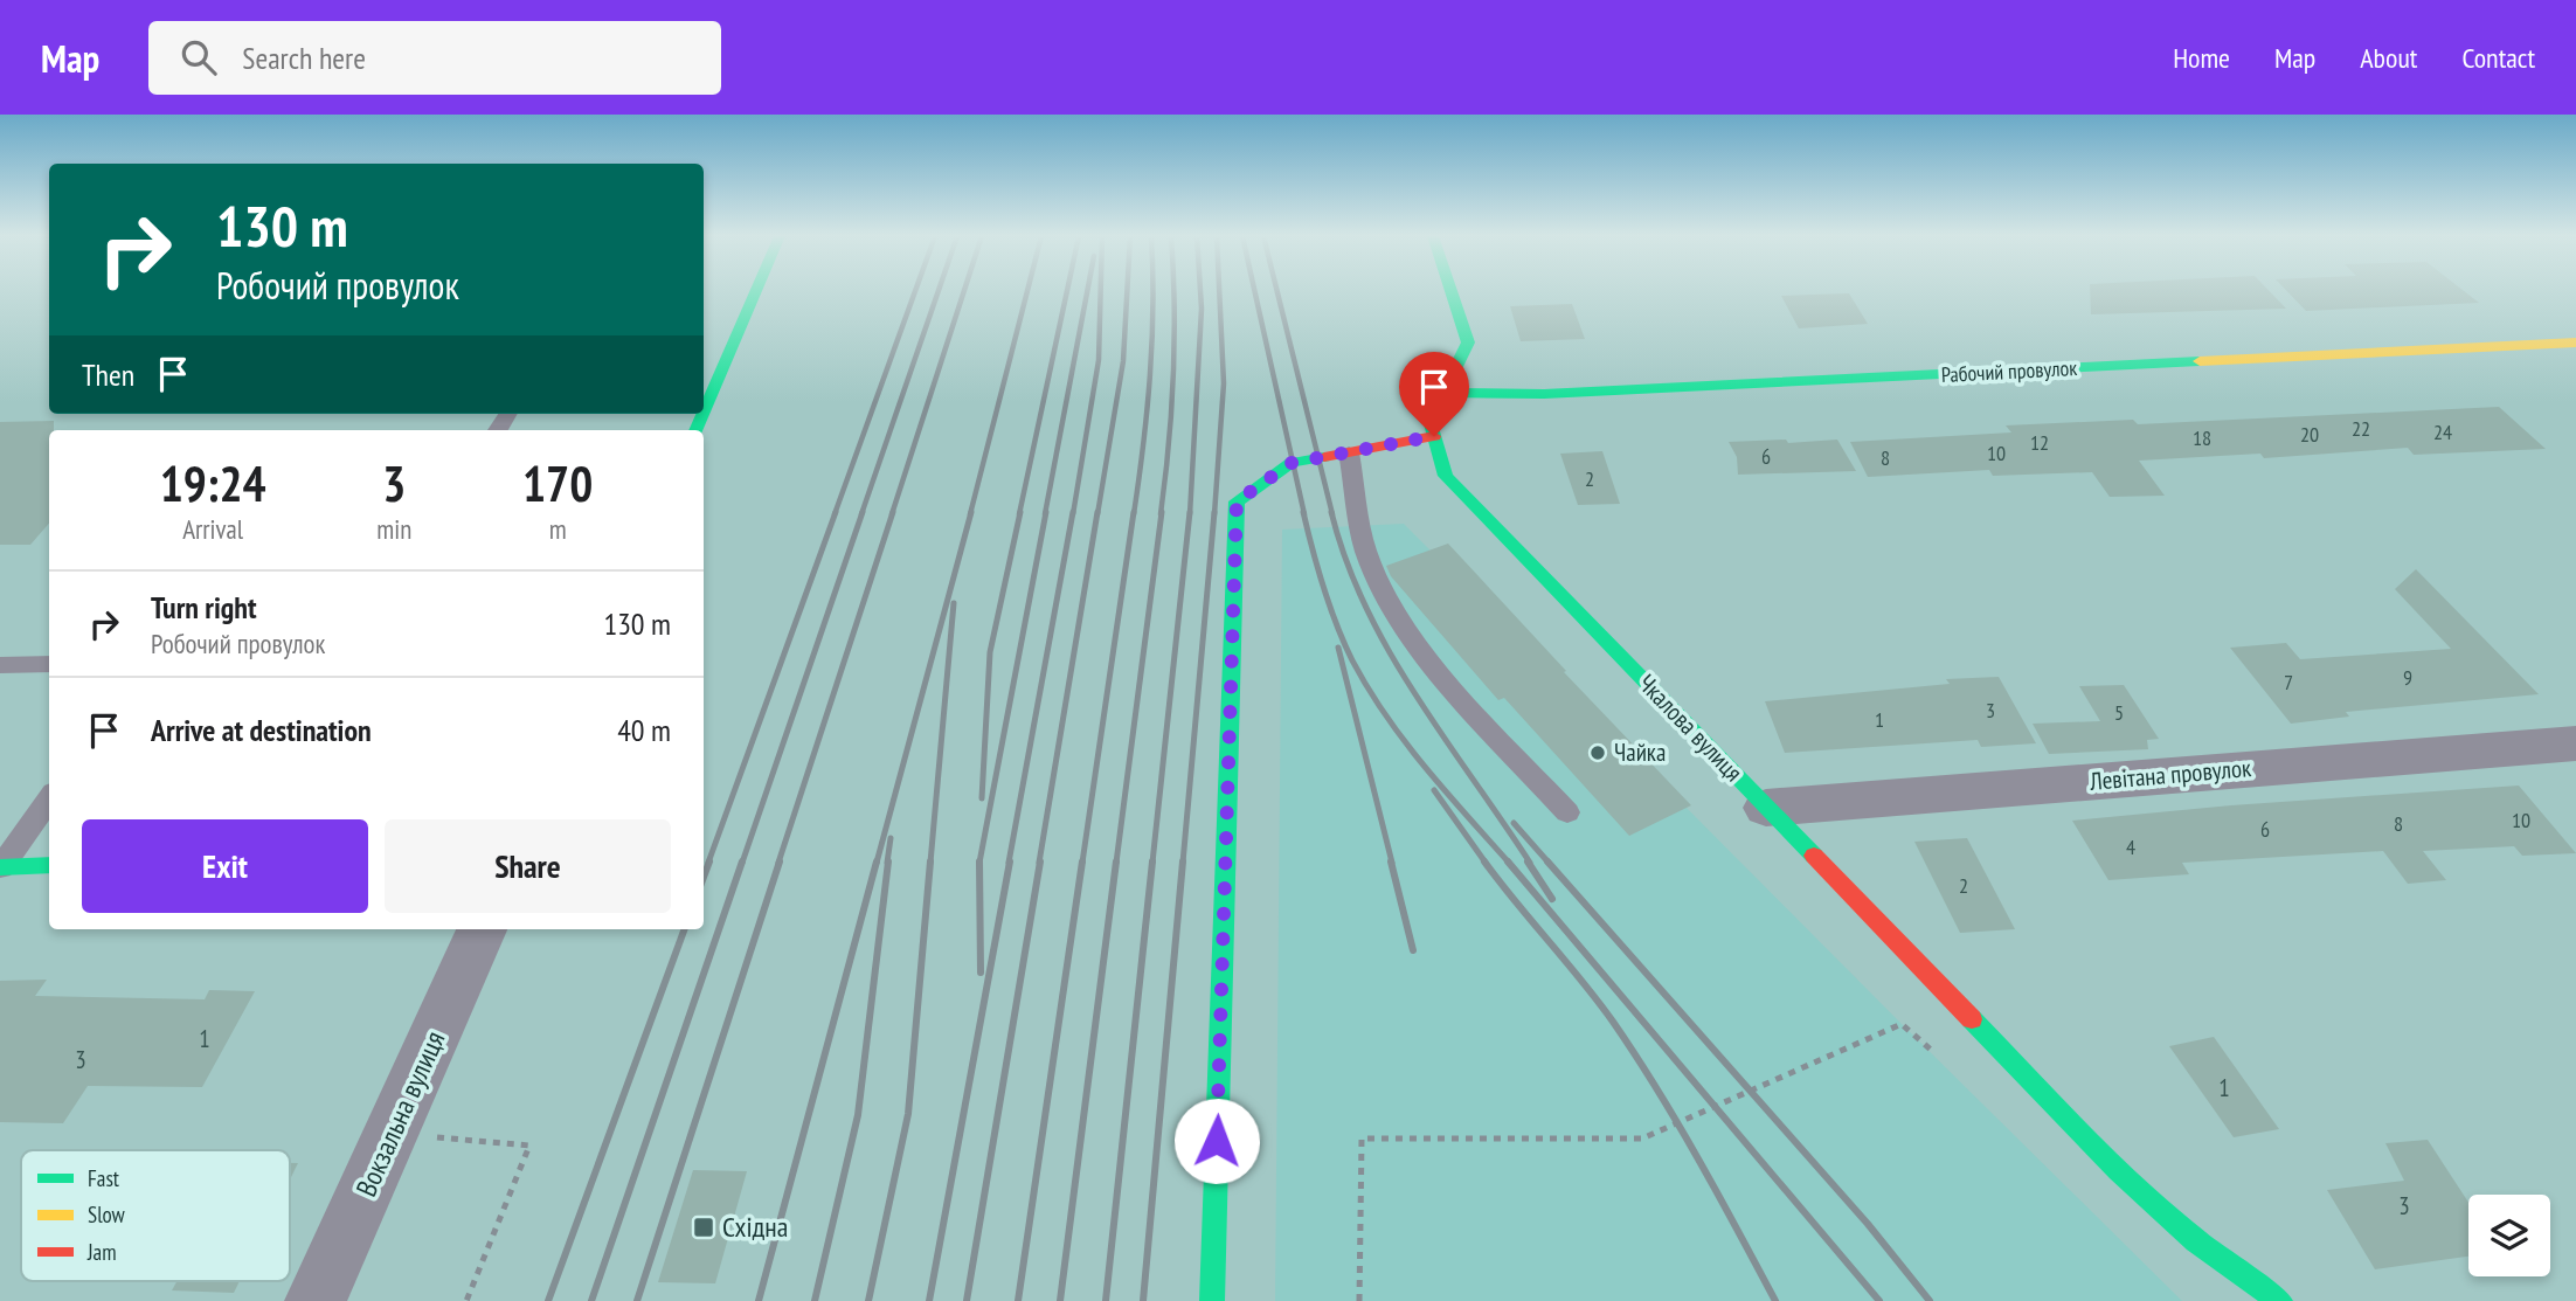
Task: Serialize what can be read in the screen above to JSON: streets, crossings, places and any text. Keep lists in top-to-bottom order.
{
  "streets": {
    "street": [
      "Рабочий провулок",
      "Чкалова вулиця",
      "Левітана провулок",
      "Вокзальна вулиця"
    ]
  },
  "crossings": [
    ["Рабочий провулок", "Чкалова вулиця"],
    ["Чкалова вулиця", "Левітана провулок"]
  ],
  "places": {
    "other": ["Чайка"],
    "transit": ["Східна"]
  },
  "house_numbers": [
    "22",
    "24",
    "20",
    "18",
    "12",
    "10",
    "6",
    "8",
    "2",
    "9",
    "7",
    "3",
    "5",
    "1",
    "10",
    "8",
    "6",
    "4",
    "2",
    "1",
    "3",
    "1",
    "3"
  ],
  "legend": ["Fast", "Slow", "Jam"],
  "page": {
    "header": "Map",
    "search": "Search here",
    "nav": [
      "Home",
      "Map",
      "About",
      "Contact"
    ],
    "turn": ["130 m", "Робочий провулок"],
    "then": "Then",
    "eta": [
      "19:24",
      "Arrival",
      "3",
      "min",
      "170",
      "m"
    ],
    "list": [
      {
        "name": "Turn right",
        "note": "Робочий провулок",
        "value": "130 m"
      },
      {
        "name": "Arrive at destination",
        "value": "40 m"
      }
    ],
    "buttons": ["Exit", "Share"]
  }
}
